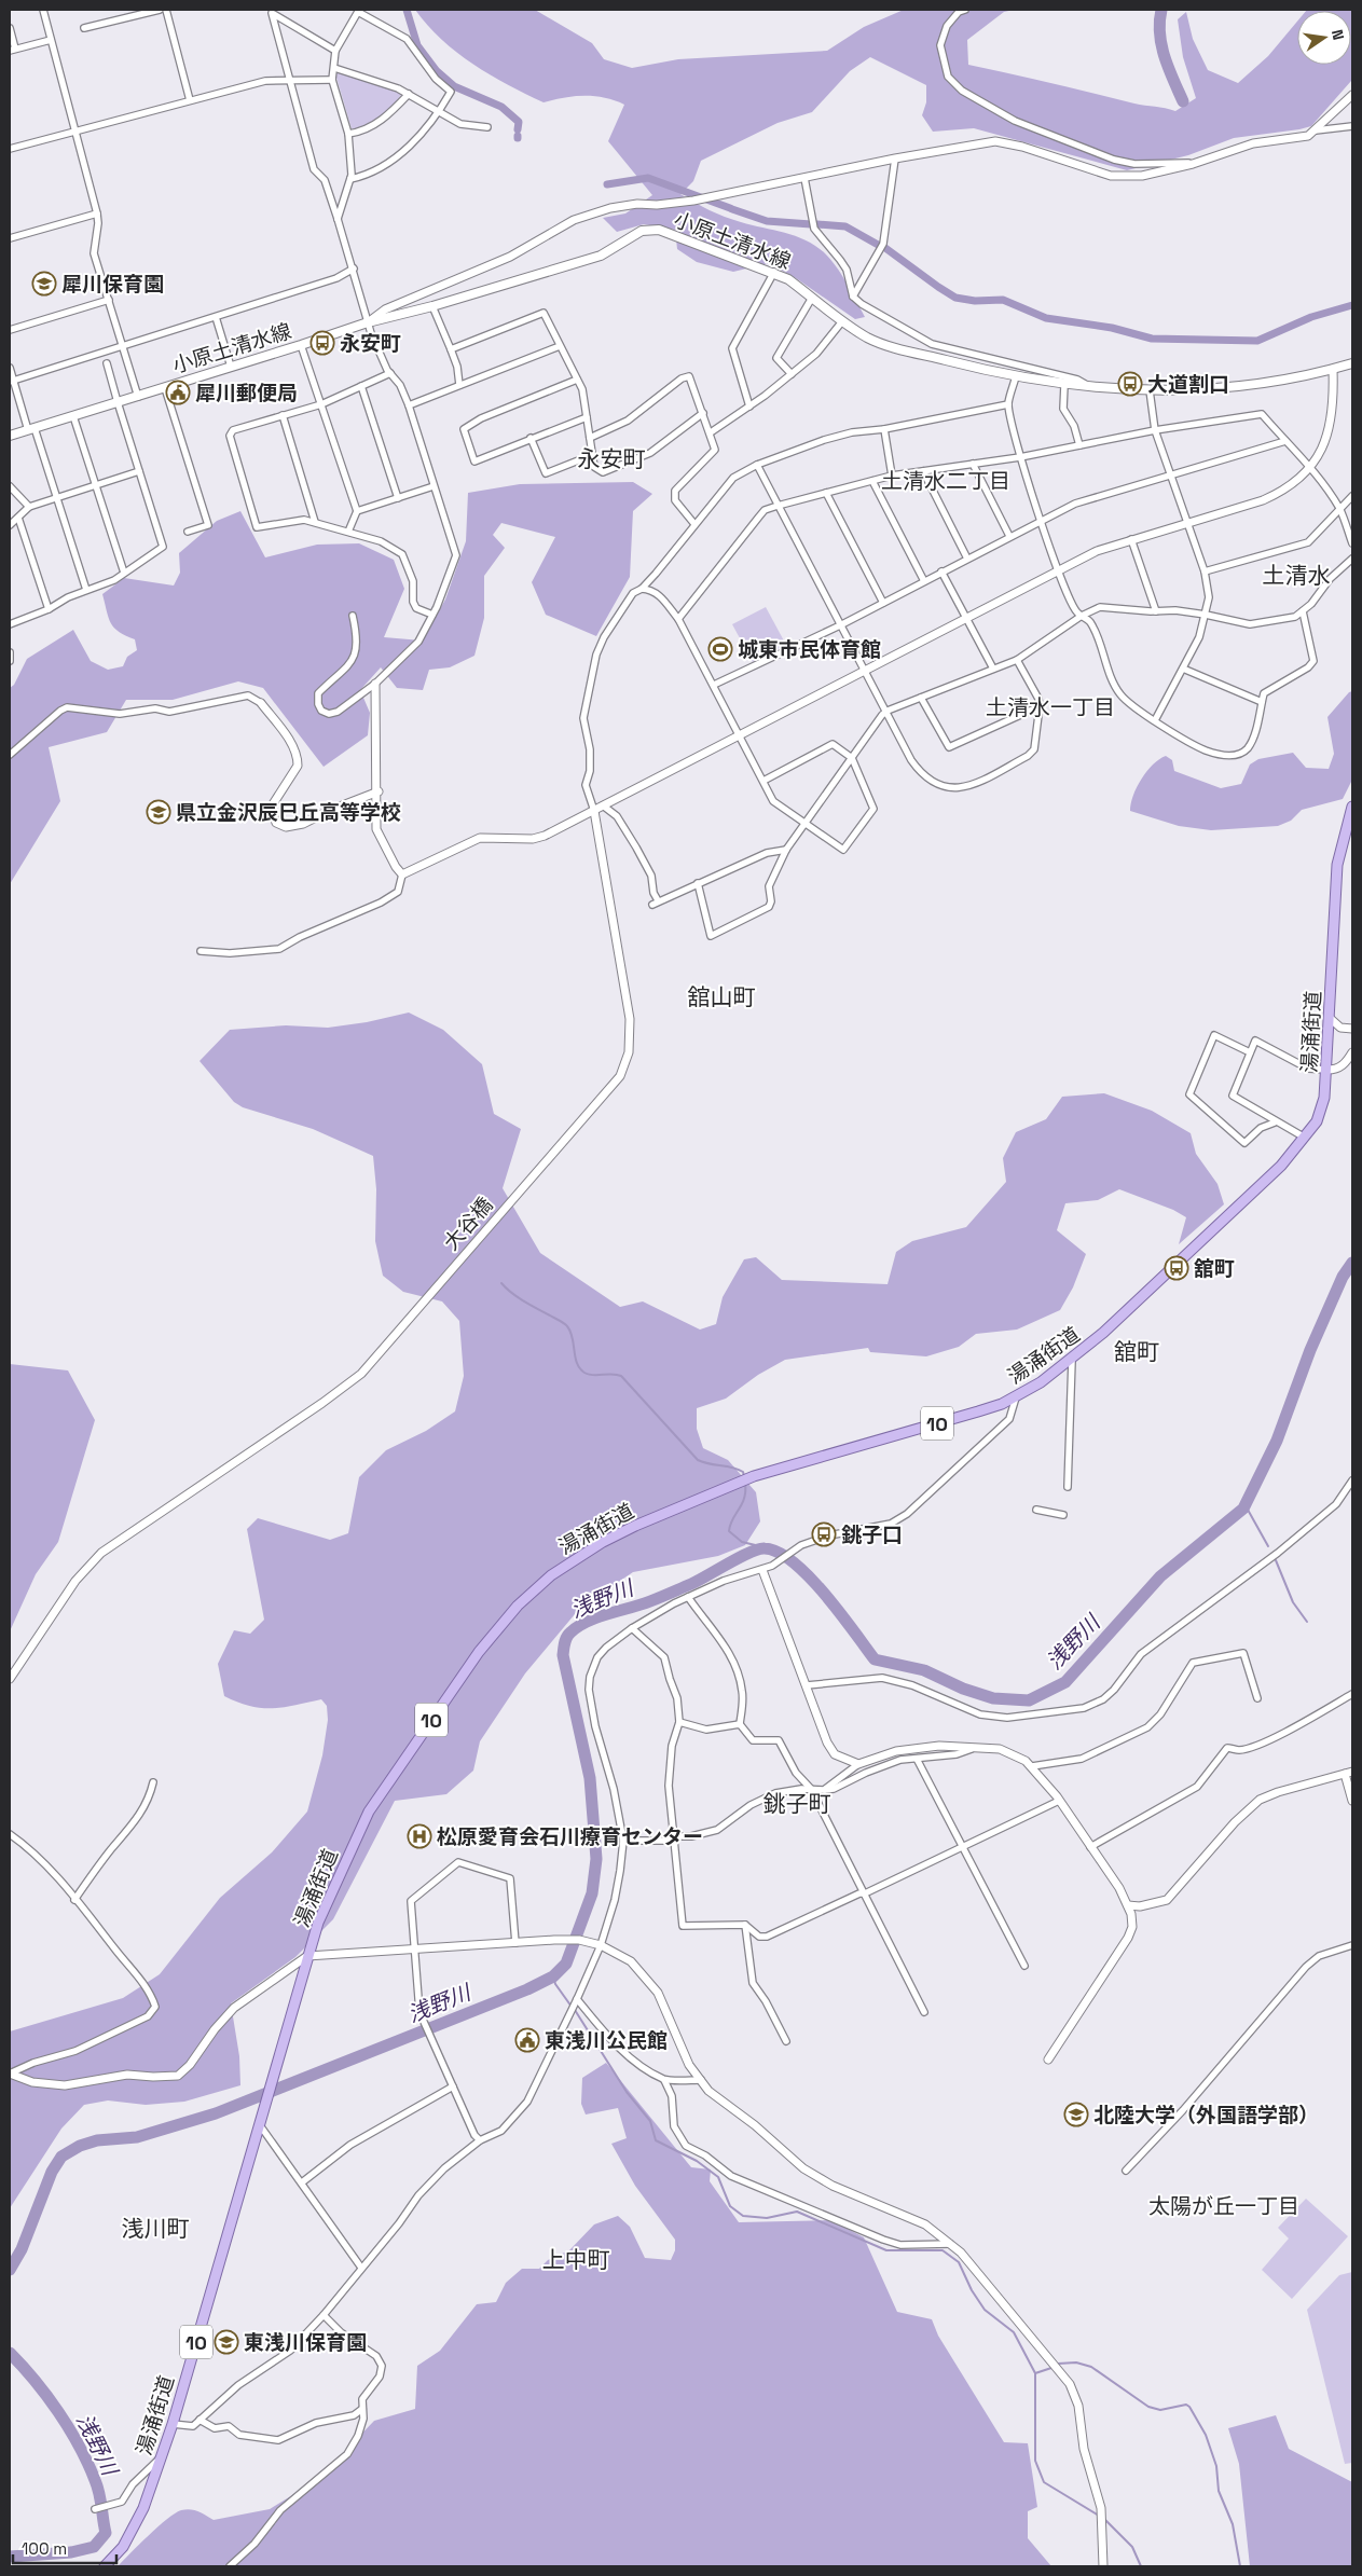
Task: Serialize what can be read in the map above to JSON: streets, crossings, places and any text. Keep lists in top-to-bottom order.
{
  "streets": {
    "main road": ["小原土清水線", "湯涌街道", "10"],
    "street": ["大谷橋"]
  },
  "districts": [
    "永安町",
    "土清水二丁目",
    "土清水",
    "土清水一丁目",
    "舘山町",
    "舘町",
    "銚子町",
    "太陽が丘一丁目",
    "浅川町",
    "上中町"
  ],
  "water": ["浅野川"],
  "places": {
    "school or university": [
      "犀川保育園",
      "県立金沢辰巳丘高等学校",
      "北陸大学（外国語学部）",
      "東浅川保育園"
    ],
    "bus stop": [
      "永安町",
      "大道割口",
      "舘町",
      "銚子口"
    ],
    "public building": ["犀川郵便局", "東浅川公民館"],
    "sports": ["城東市民体育館"],
    "hospital": ["松原愛育会石川療育センター"]
  },
  "scale_bar": "100 m",
  "north": "right"
}
